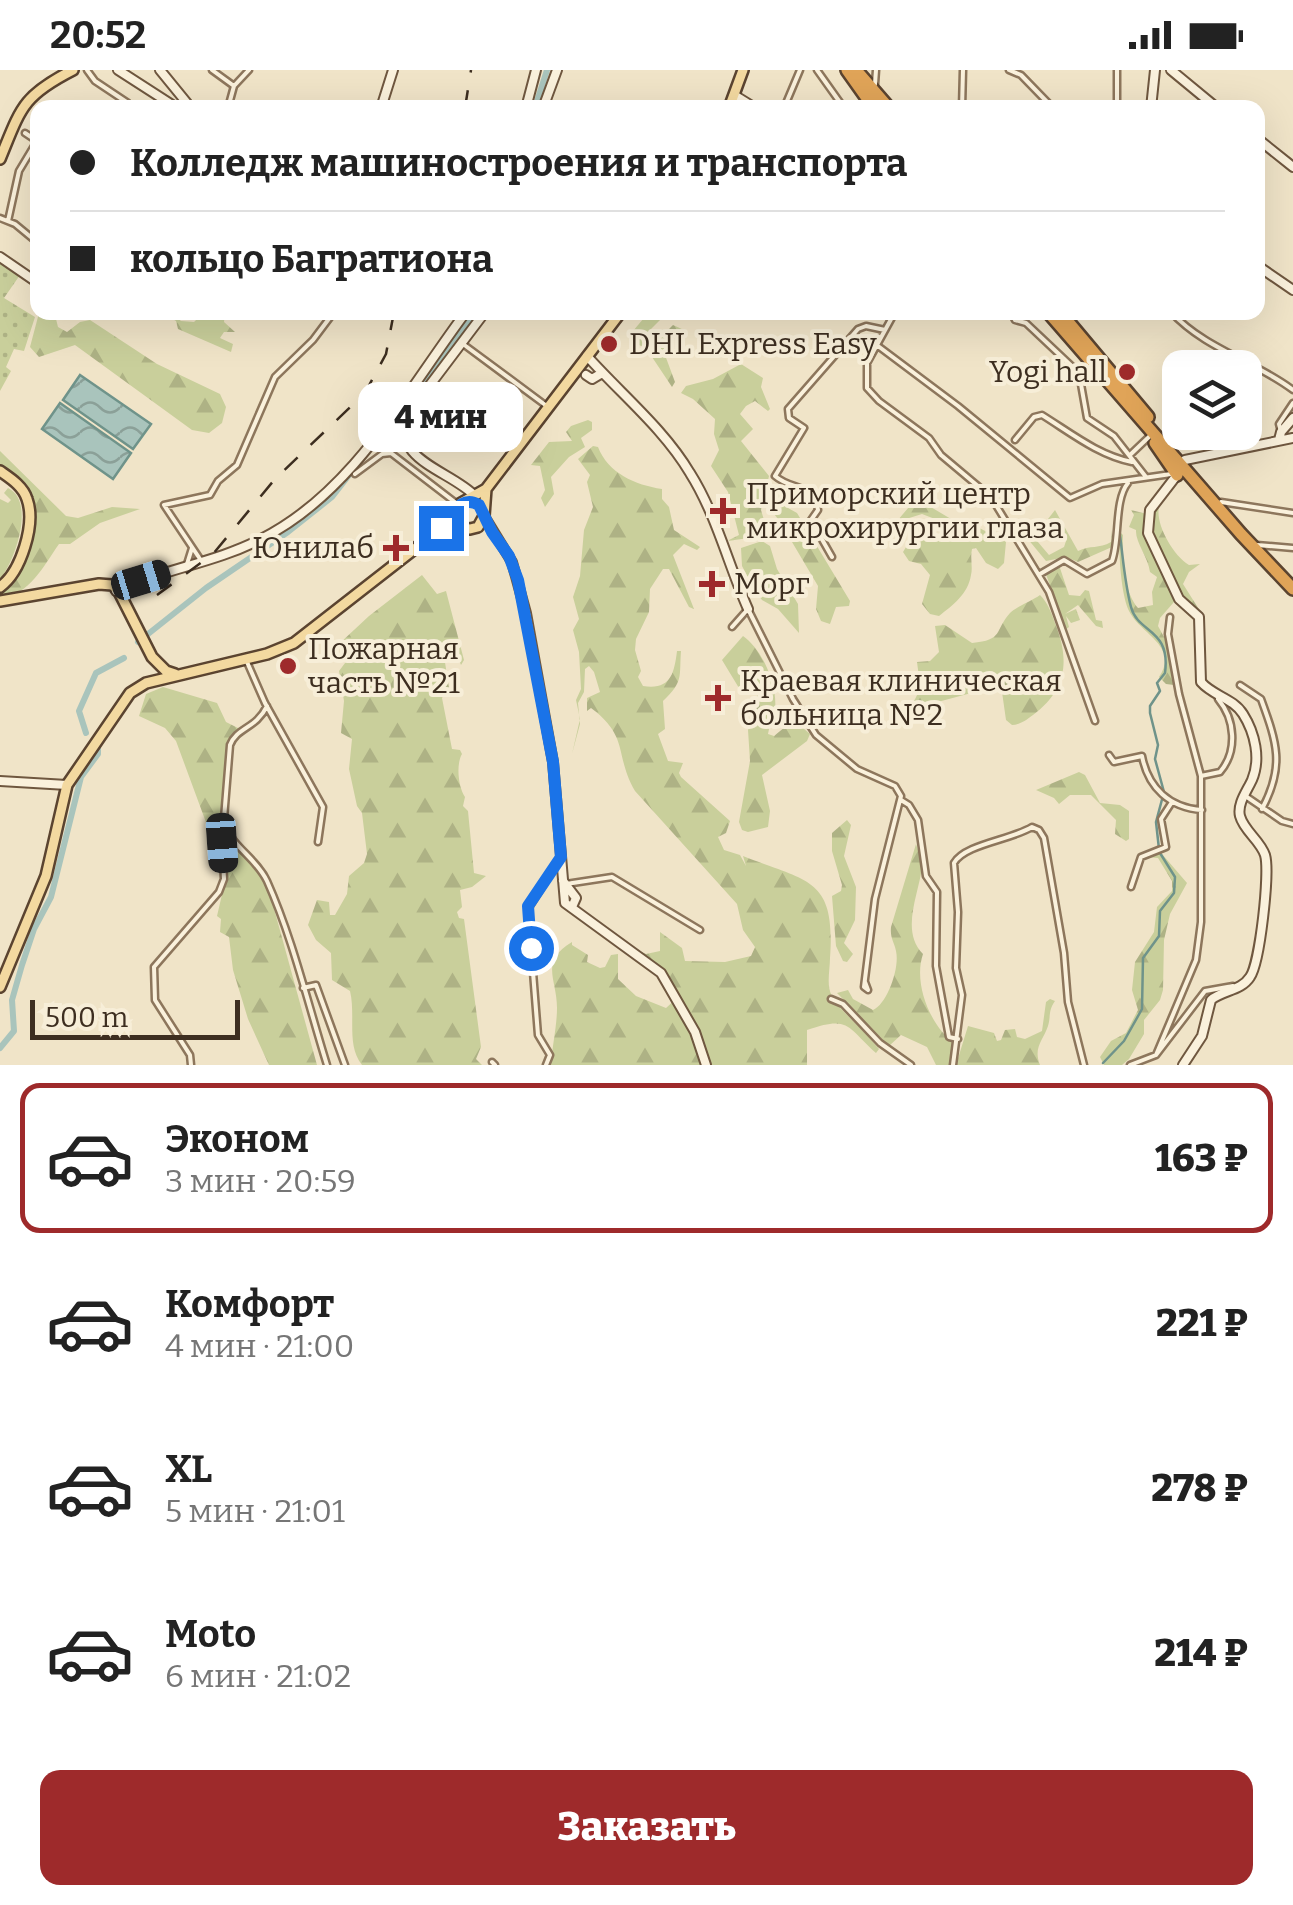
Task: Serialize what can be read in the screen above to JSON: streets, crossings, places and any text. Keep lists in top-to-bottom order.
{
  "places": {
    "other": ["DHL Express Easy", "Yogi hall", "Пожарная часть №21"],
    "health": [
      "Приморский центр микрохирургии глаза",
      "Юнилаб",
      "Морг",
      "Краевая клиническая больница №2"
    ]
  },
  "scale_bar": "500 m",
  "page": {
    "status": "20:52",
    "banner": ["Колледж машиностроения и транспорта", "кольцо Багратиона"],
    "bubble": "4 мин",
    "scale": "500 m",
    "list": [
      {
        "name": "Эконом",
        "note": "3 мин · 20:59",
        "value": "163 ₽"
      },
      {
        "name": "Комфорт",
        "note": "4 мин · 21:00",
        "value": "221 ₽"
      },
      {
        "name": "XL",
        "note": "5 мин · 21:01",
        "value": "278 ₽"
      },
      {
        "name": "Moto",
        "note": "6 мин · 21:02",
        "value": "214 ₽"
      }
    ],
    "buttons": "Заказать"
  }
}
